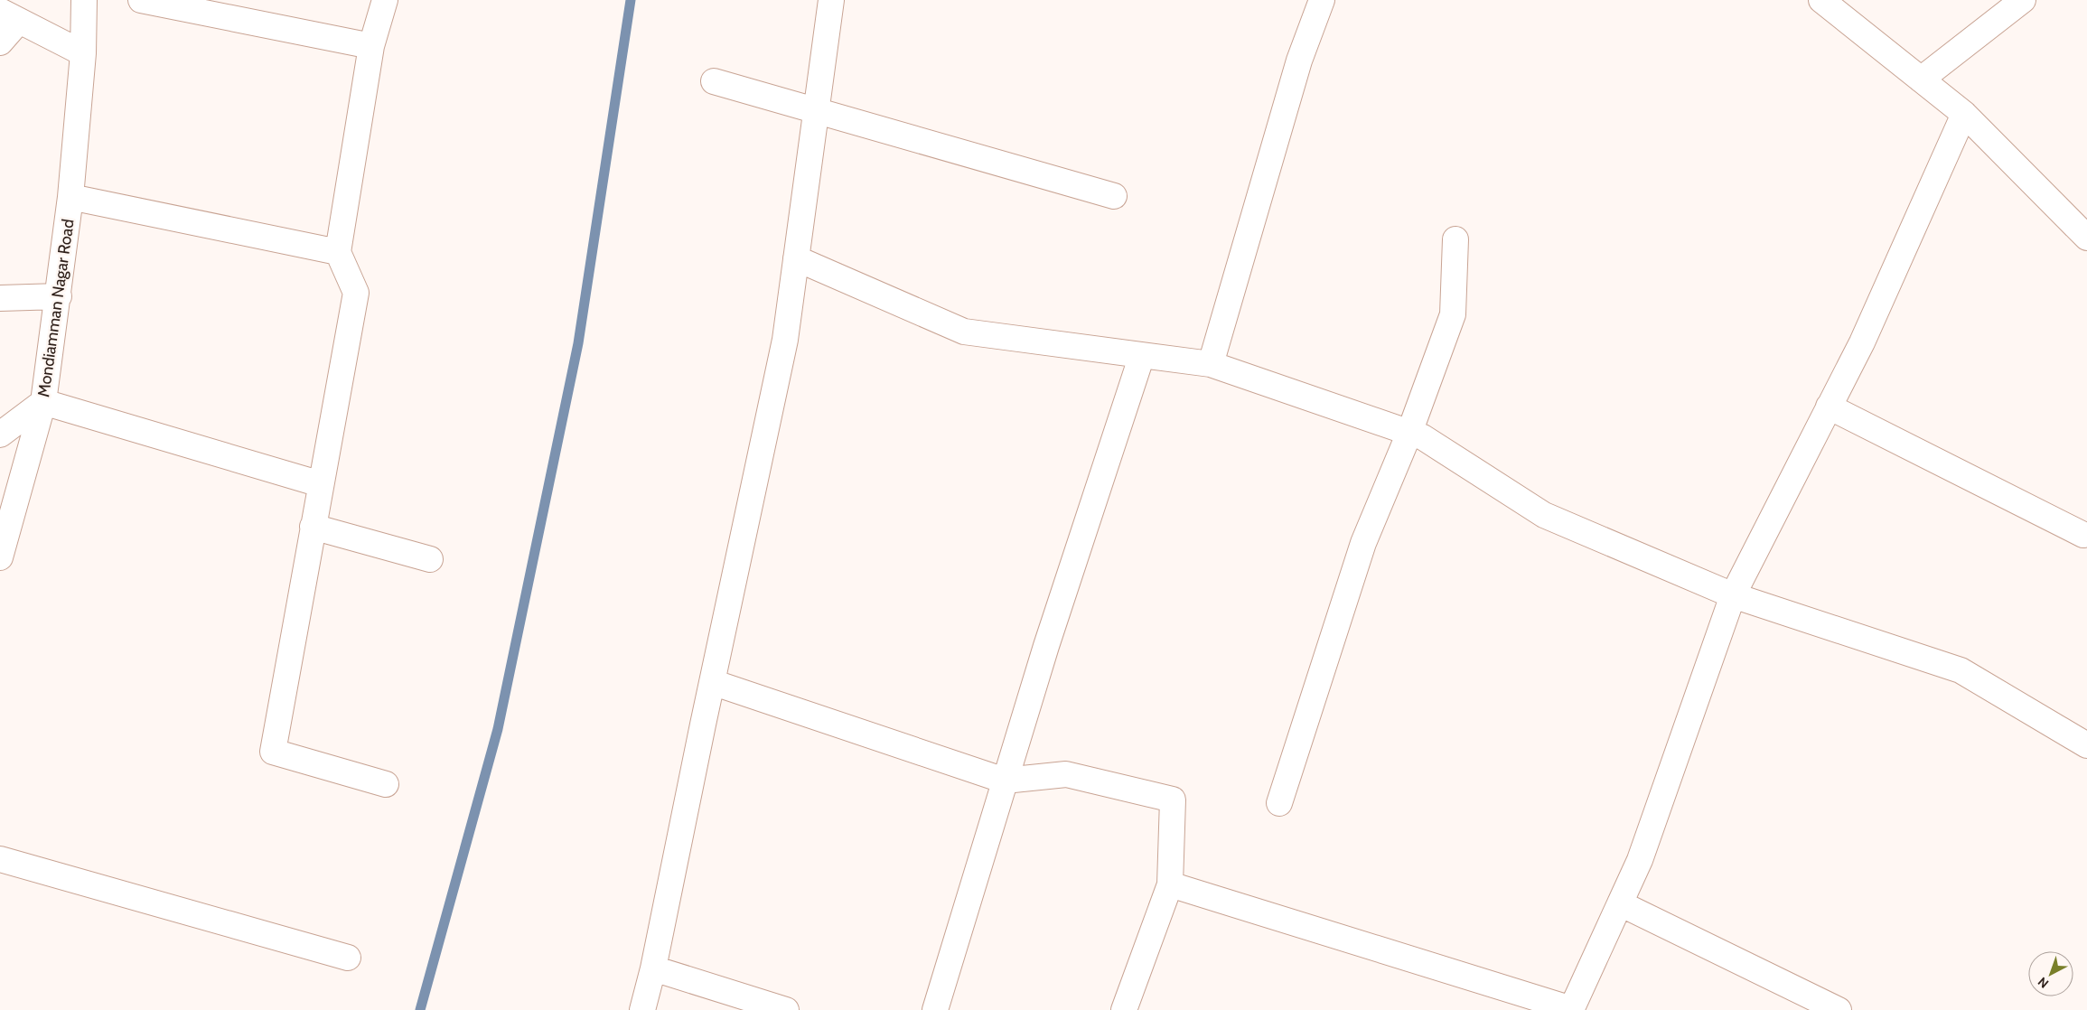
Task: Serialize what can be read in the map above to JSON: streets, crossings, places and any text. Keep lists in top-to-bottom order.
{
  "streets": {
    "street": ["Mondiamman Nagar Road"]
  },
  "north": "bottom left"
}
